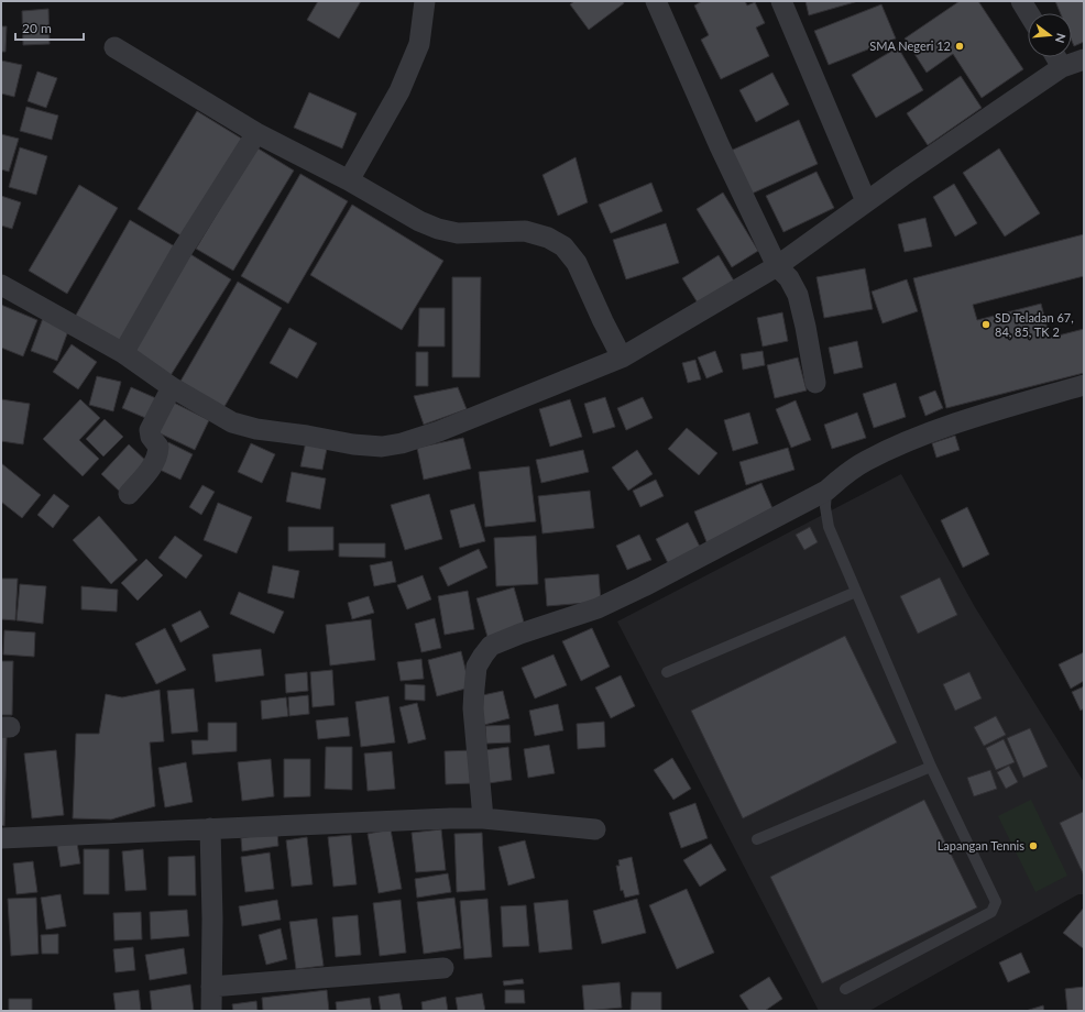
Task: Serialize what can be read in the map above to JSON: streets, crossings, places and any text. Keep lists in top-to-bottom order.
{
  "places": ["SMA Negeri 12", "SD Teladan 67, 84, 85, TK 2", "Lapangan Tennis"],
  "scale_bar": "20 m",
  "north": "right"
}
